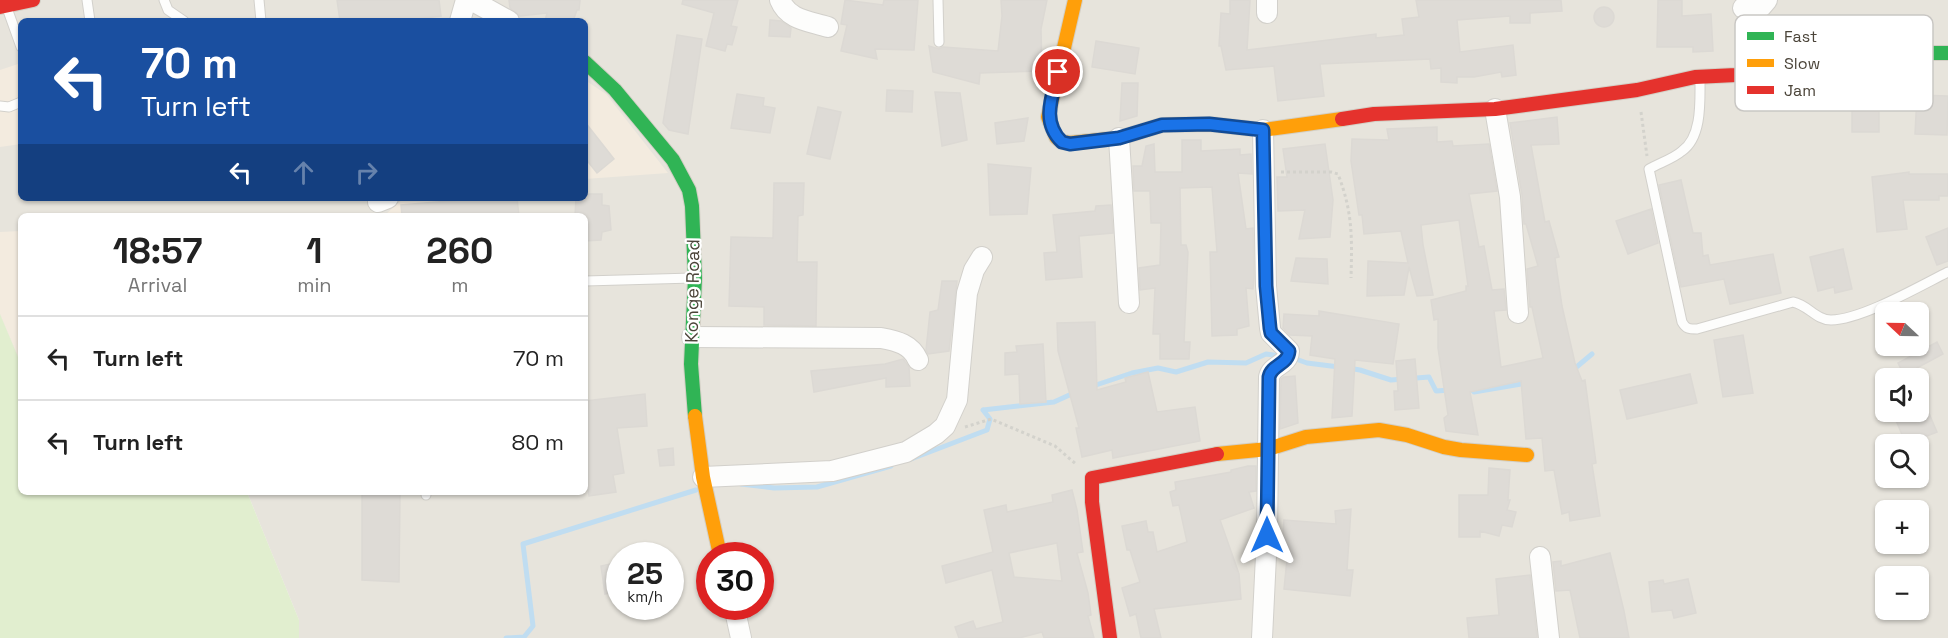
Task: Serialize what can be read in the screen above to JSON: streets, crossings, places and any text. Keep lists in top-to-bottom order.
{
  "streets": {
    "street": ["Konge Road"]
  },
  "legend": ["Fast", "Slow", "Jam"],
  "north": "left",
  "page": {
    "turn": ["70 m", "Turn left"],
    "eta": [
      "18:57",
      "Arrival",
      "1",
      "min",
      "260",
      "m"
    ],
    "map_buttons": ["+", "−"],
    "list": [
      {
        "name": "Turn left",
        "value": "70 m"
      },
      {
        "name": "Turn left",
        "value": "80 m"
      }
    ],
    "speed": "25 km/h",
    "limit": "30"
  }
}
